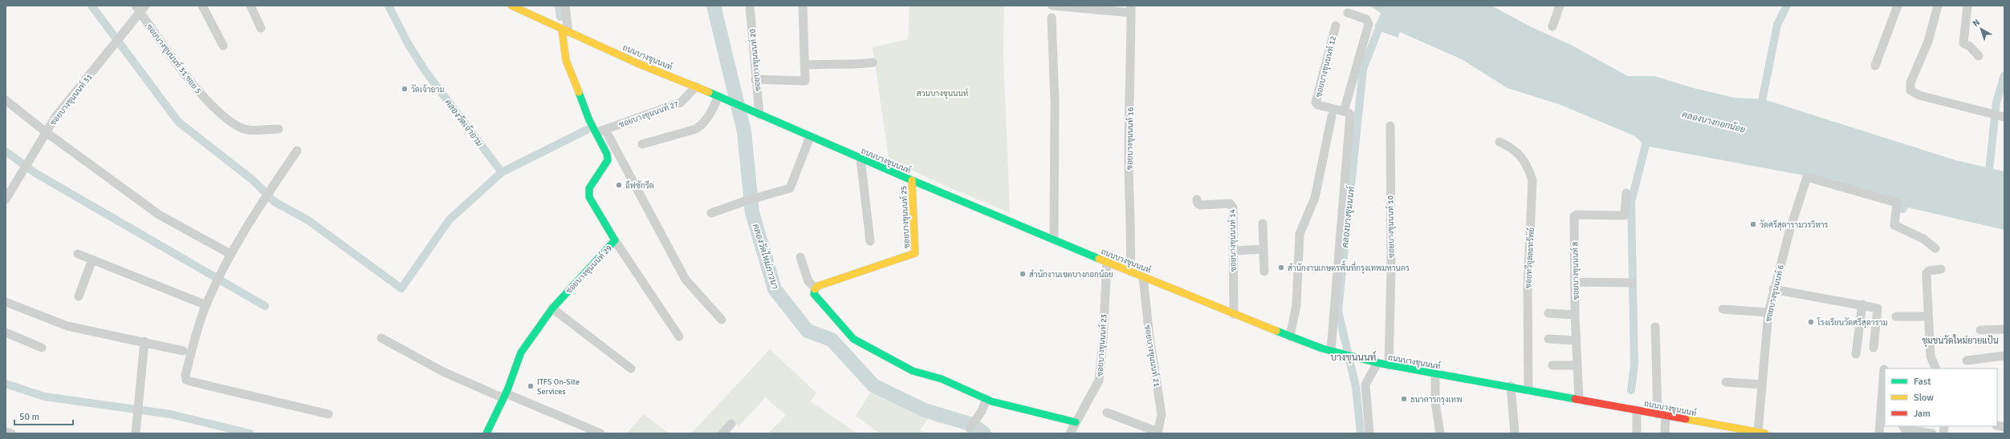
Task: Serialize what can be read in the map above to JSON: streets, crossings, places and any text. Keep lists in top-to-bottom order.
{
  "streets": {
    "street": [
      "ถนนบางขุนนนท์",
      "ซอยบางขุนนนท์ 31 ซอย 5",
      "ซอยบางขุนนนท์ 20",
      "ซอยบางขุนนนท์ 12",
      "ซอยบางขุนนนท์ 31",
      "ซอยบางขุนนนท์ 27",
      "ซอยบางขุนนนท์ 16",
      "ซอยบางขุนนนท์ 25",
      "ซอยบางขุนนนท์ 10",
      "ซอยบางขุนนนท์ 14",
      "ซอยทวีจุลละทรัพย์",
      "ซอยบางขุนนนท์ 29",
      "ซอยบางขุนนนท์ 8",
      "ซอยบางขุนนนท์ 6",
      "ซอยบางขุนนนท์ 23",
      "ซอยบางขุนนนท์ 21"
    ]
  },
  "crossings": [
    ["ถนนบางขุนนนท์", "ซอยบางขุนนนท์ 20"],
    ["ถนนบางขุนนนท์", "ซอยบางขุนนนท์ 27"],
    ["ถนนบางขุนนนท์", "ซอยบางขุนนนท์ 16"],
    ["ถนนบางขุนนนท์", "ซอยบางขุนนนท์ 25"],
    ["ถนนบางขุนนนท์", "ซอยบางขุนนนท์ 10"],
    ["ถนนบางขุนนนท์", "ซอยบางขุนนนท์ 14"],
    ["ถนนบางขุนนนท์", "ซอยทวีจุลละทรัพย์"],
    ["ถนนบางขุนนนท์", "ซอยบางขุนนนท์ 29"],
    ["ถนนบางขุนนนท์", "ซอยบางขุนนนท์ 8"],
    ["ถนนบางขุนนนท์", "ซอยบางขุนนนท์ 6"],
    ["ถนนบางขุนนนท์", "ซอยบางขุนนนท์ 23"],
    ["ถนนบางขุนนนท์", "ซอยบางขุนนนท์ 21"],
    ["ซอยบางขุนนนท์ 31 ซอย 5", "ซอยบางขุนนนท์ 31"],
    ["ซอยบางขุนนนท์ 27", "ซอยบางขุนนนท์ 29"]
  ],
  "districts": ["ชุมชนวัดใหม่ยายแป้น", "บางขุนนนท์"],
  "water": [
    "คลองบางกอกน้อย",
    "คลองวัดเจ้าอาม",
    "คลองบางขุนนนท์",
    "คลองวัดใหม่ภาวนา"
  ],
  "parks": ["สวนบางขุนนนท์"],
  "places": [
    "วัดเจ้าอาม",
    "อีฟซักรีด",
    "วัดศรีสุดารามวรวิหาร",
    "สำนักงานเกษตรพื้นที่กรุงเทพมหานคร",
    "สำนักงานเขตบางกอกน้อย",
    "โรงเรียนวัดศรีสุดาราม",
    "ITFS On-Site Services",
    "ธนาคารกรุงเทพ"
  ],
  "legend": ["Fast", "Slow", "Jam"],
  "scale_bar": "50 m",
  "north": "top left"
}
